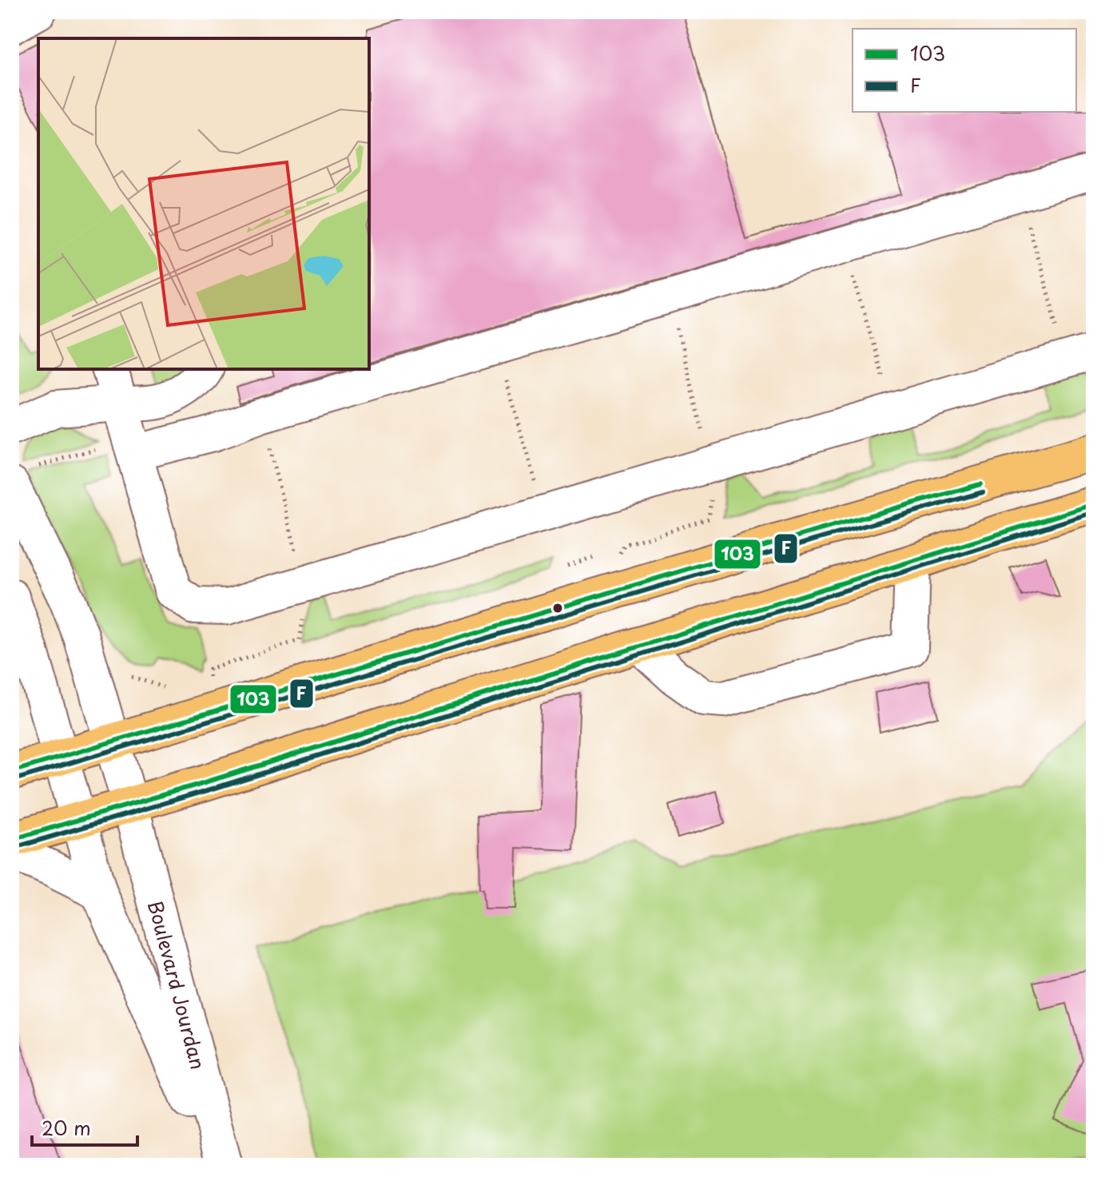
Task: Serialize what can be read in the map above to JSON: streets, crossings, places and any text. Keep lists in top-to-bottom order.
{
  "streets": {
    "street": ["Boulevard Jourdan"]
  },
  "lines": ["transit line 103", "transit line F"],
  "legend": ["103", "F"],
  "scale_bar": "20 m"
}
